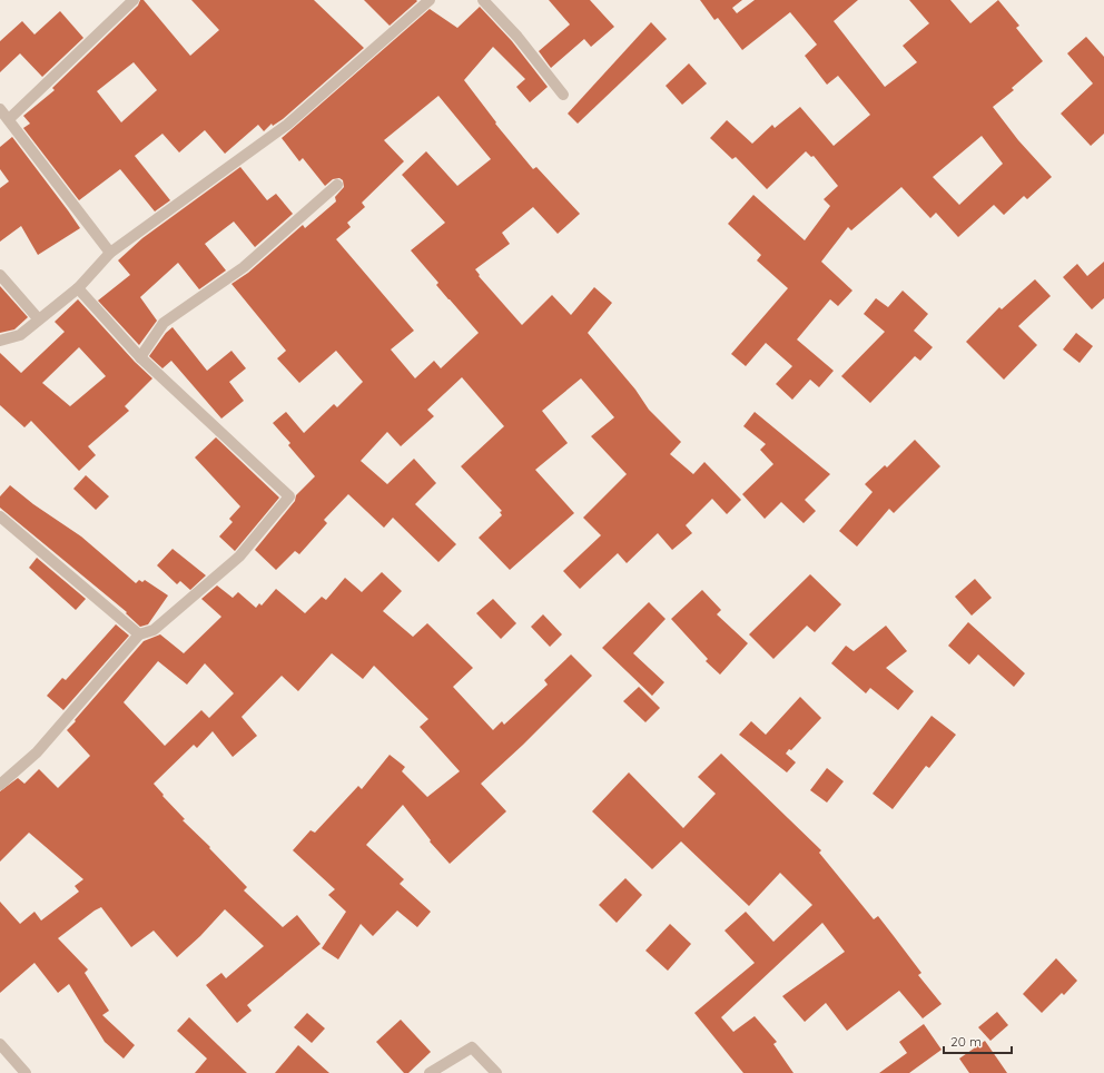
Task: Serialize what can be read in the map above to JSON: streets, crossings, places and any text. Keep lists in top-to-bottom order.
{
  "scale_bar": "20 m"
}
